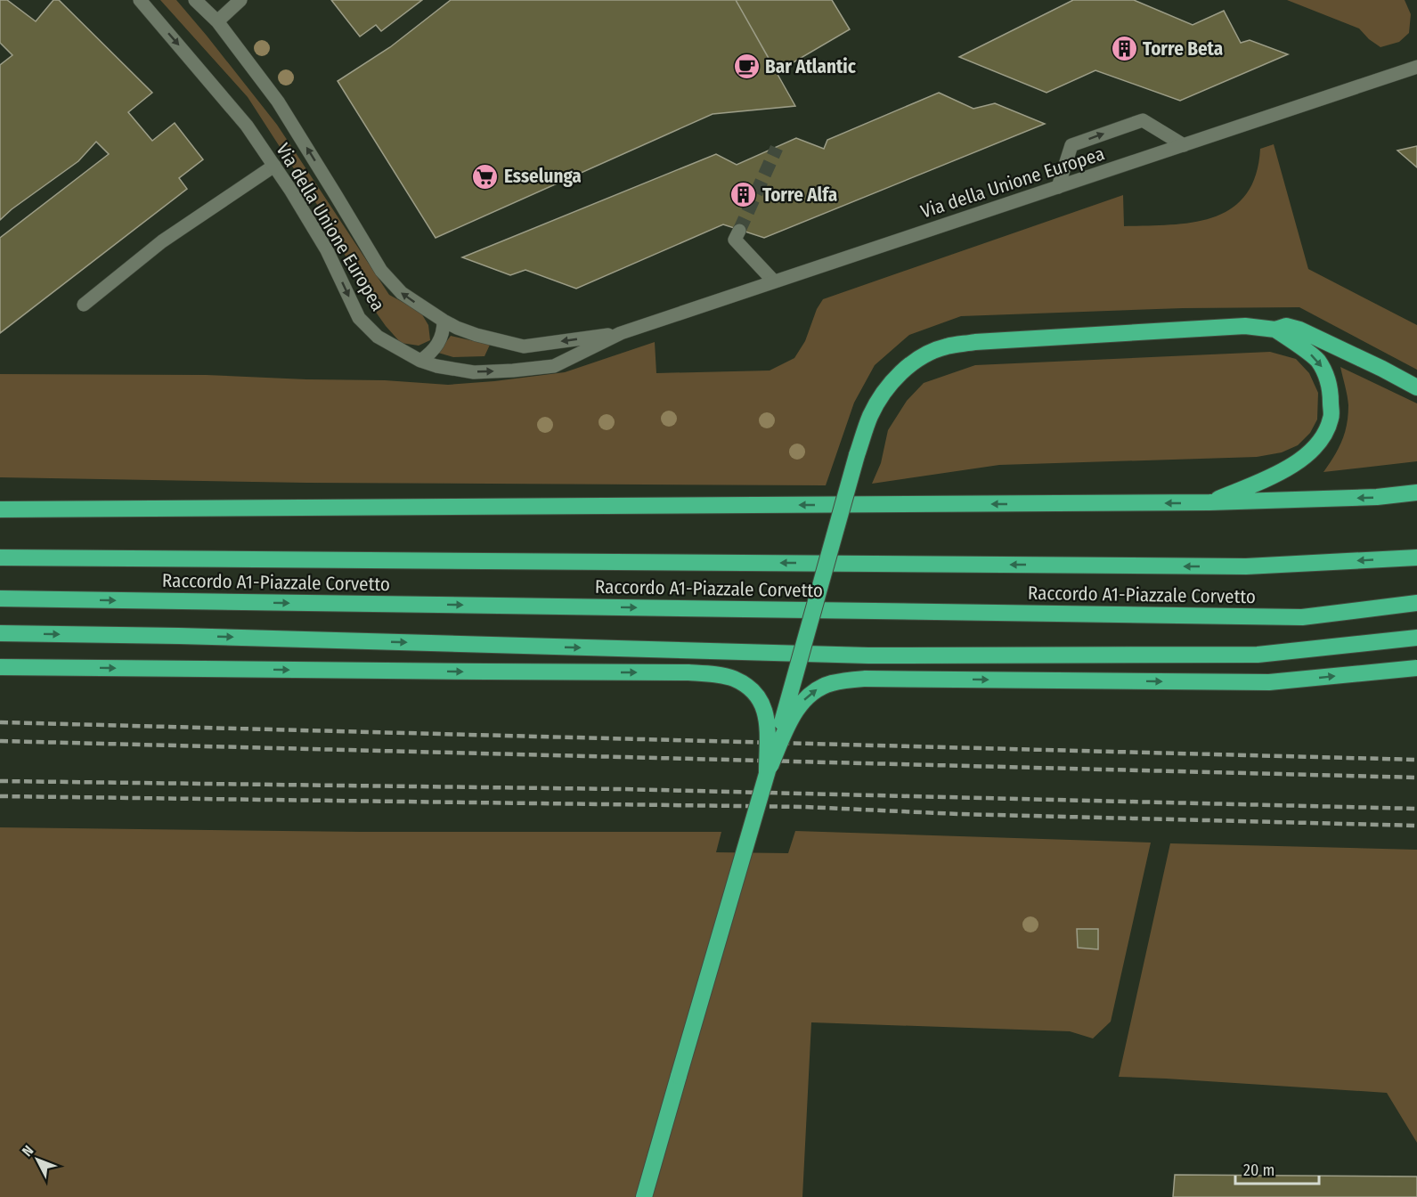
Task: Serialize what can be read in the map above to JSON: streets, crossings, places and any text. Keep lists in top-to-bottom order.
{
  "streets": {
    "highway": ["Raccordo A1-Piazzale Corvetto"],
    "street": ["Via della Unione Europea"]
  },
  "places": {
    "building": ["Torre Beta", "Torre Alfa"],
    "cafe": ["Bar Atlantic"],
    "supermarket": ["Esselunga"]
  },
  "scale_bar": "20 m",
  "north": "top left"
}
